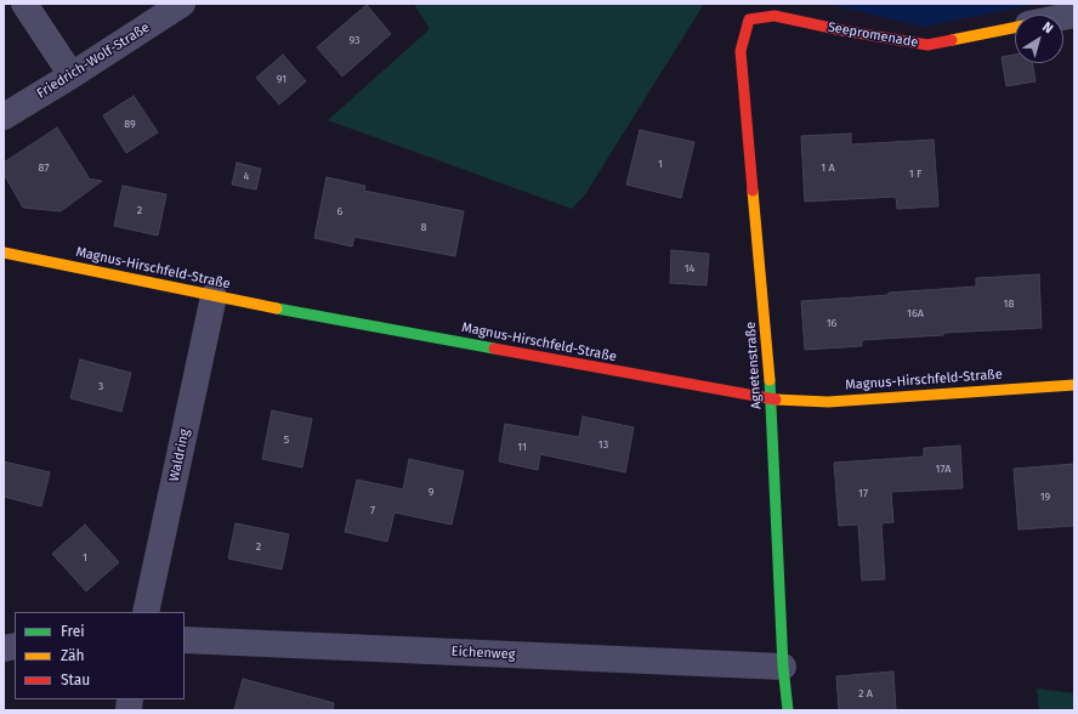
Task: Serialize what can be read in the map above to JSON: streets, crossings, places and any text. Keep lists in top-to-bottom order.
{
  "streets": {
    "street": [
      "Seepromenade",
      "Friedrich-Wolf-Straße",
      "Magnus-Hirschfeld-Straße",
      "Agnetenstraße",
      "Waldring",
      "Eichenweg"
    ]
  },
  "crossings": [
    ["Seepromenade", "Agnetenstraße"],
    ["Magnus-Hirschfeld-Straße", "Agnetenstraße"],
    ["Magnus-Hirschfeld-Straße", "Waldring"],
    ["Agnetenstraße", "Eichenweg"]
  ],
  "house_numbers": [
    "93",
    "91",
    "89",
    "1",
    "87",
    "1 A",
    "1 F",
    "4",
    "2",
    "6",
    "8",
    "14",
    "18",
    "16A",
    "16",
    "3",
    "5",
    "13",
    "11",
    "17A",
    "9",
    "17",
    "19",
    "7",
    "2",
    "1",
    "2 A"
  ],
  "legend": ["Frei", "Zäh", "Stau"],
  "north": "top right"
}
